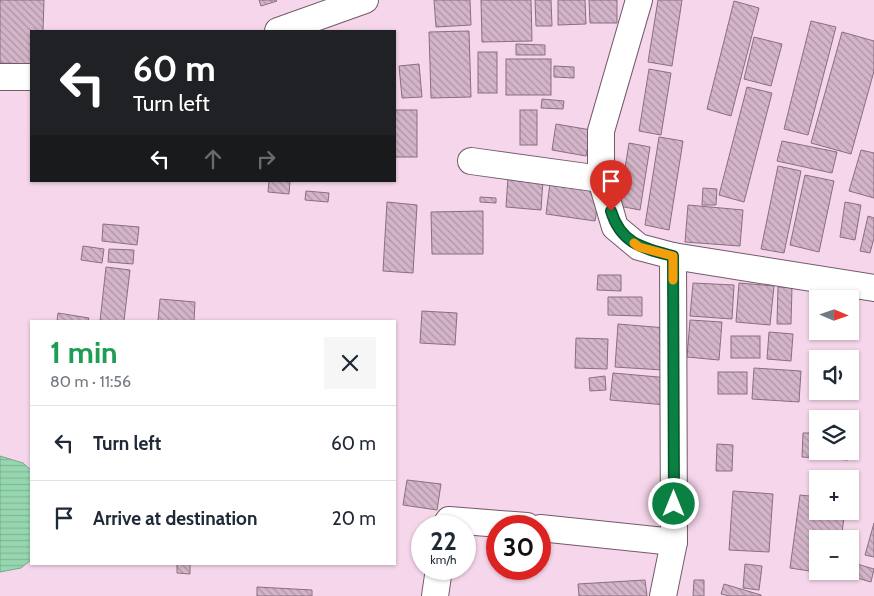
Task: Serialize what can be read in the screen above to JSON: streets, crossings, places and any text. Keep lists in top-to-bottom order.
{
  "north": "right",
  "page": {
    "turn": ["60 m", "Turn left"],
    "map_buttons": ["+", "−"],
    "heading": ["1 min", "80 m · 11:56"],
    "list": [
      {
        "name": "Turn left",
        "value": "60 m"
      },
      {
        "name": "Arrive at destination",
        "value": "20 m"
      }
    ],
    "speed": "22 km/h",
    "limit": "30"
  }
}
